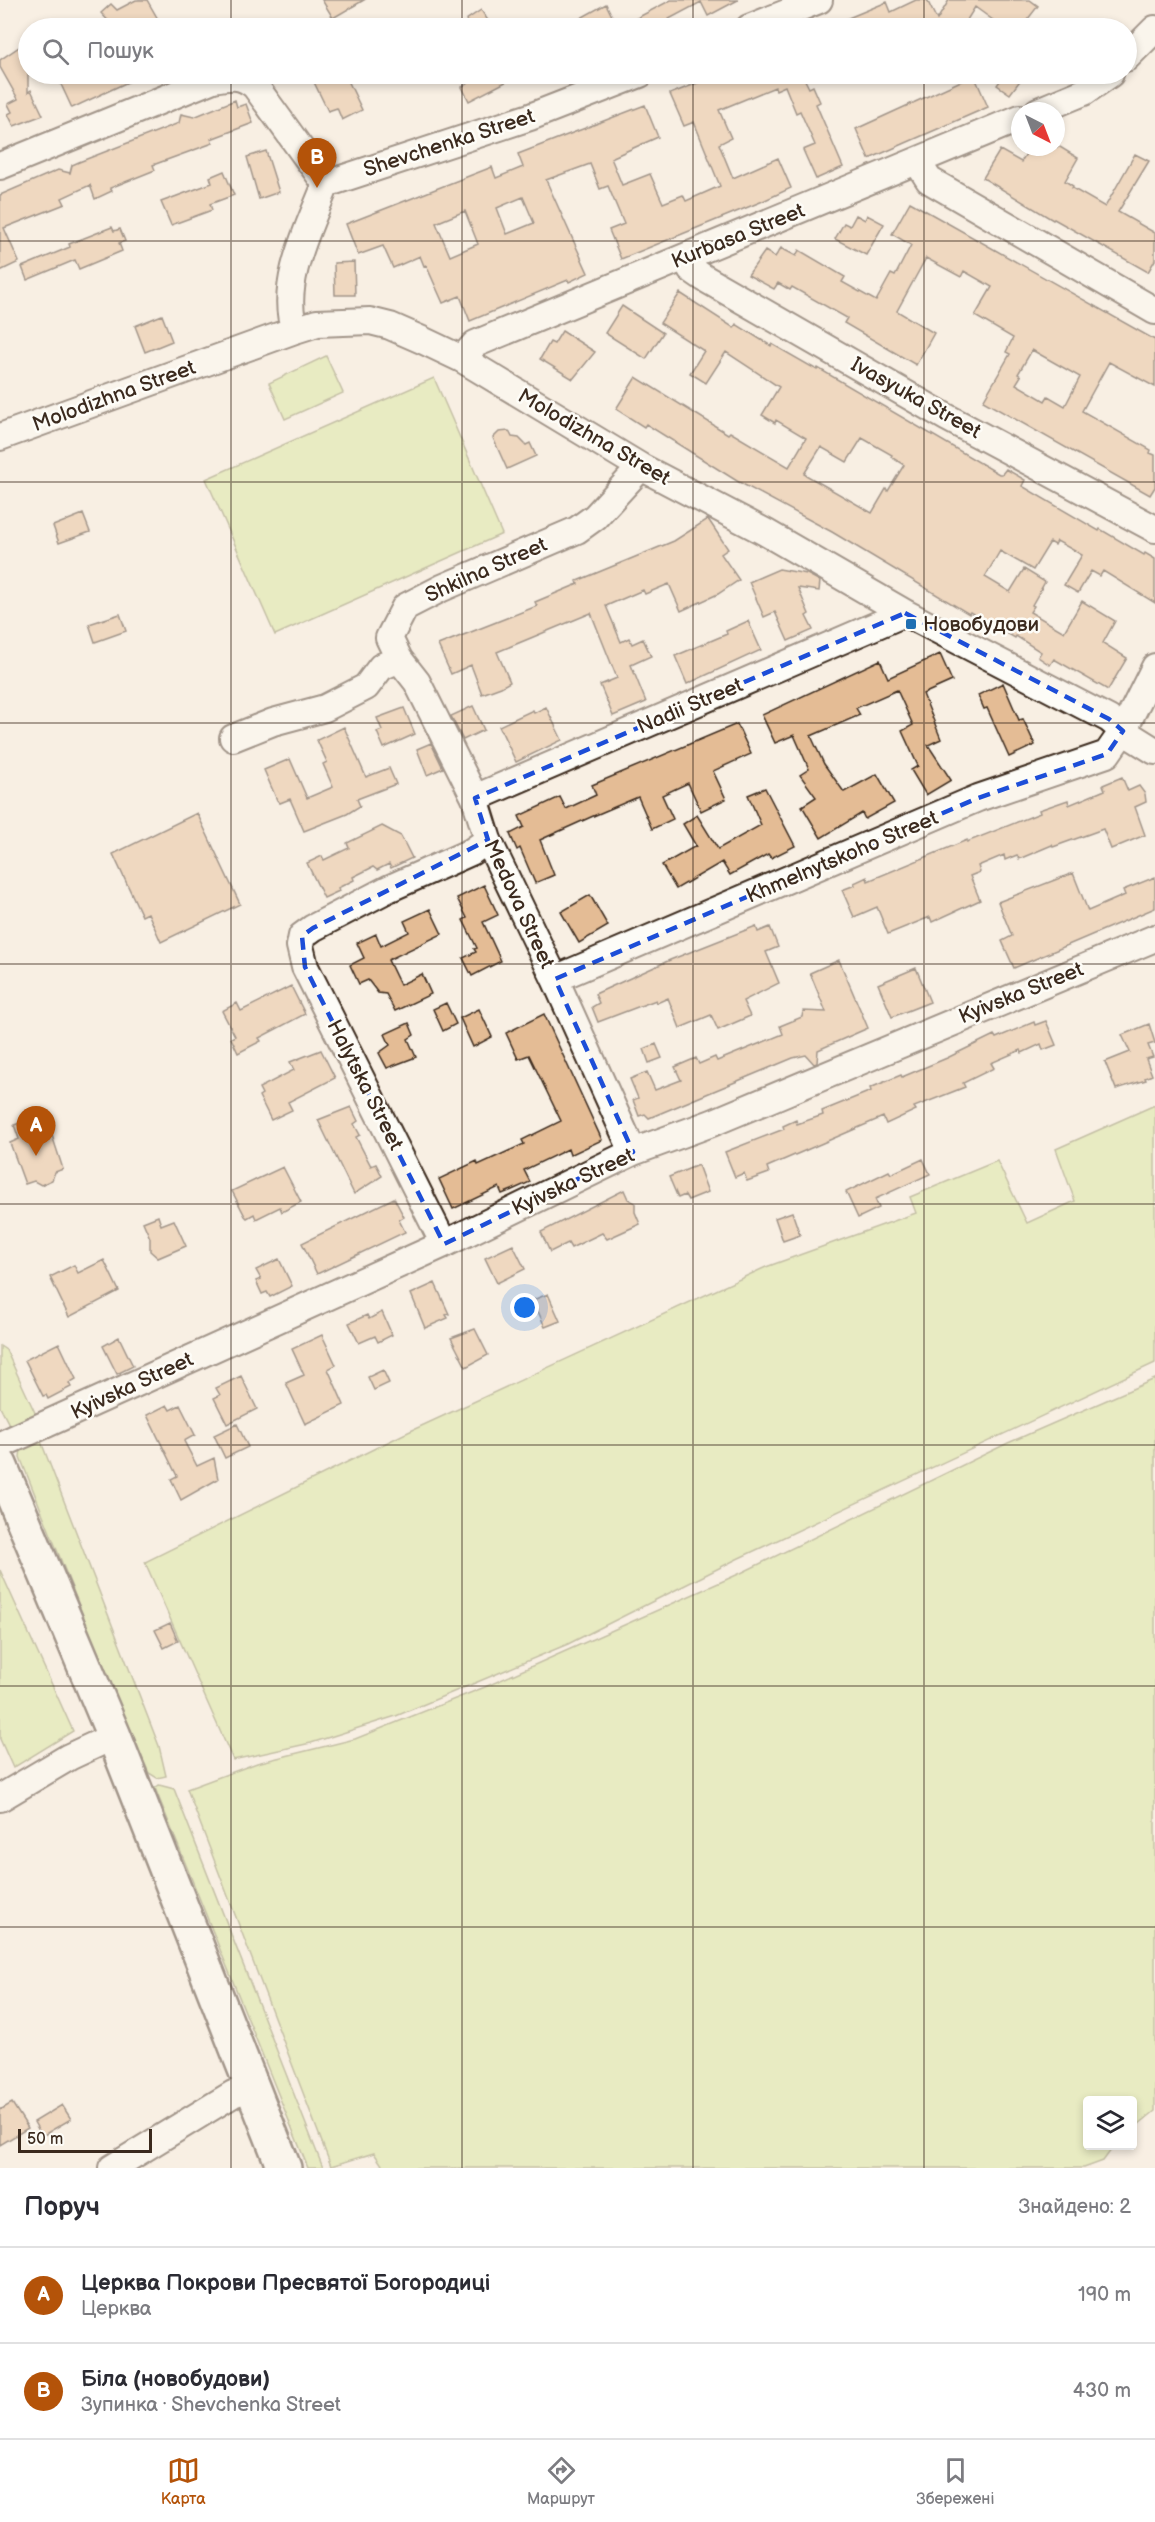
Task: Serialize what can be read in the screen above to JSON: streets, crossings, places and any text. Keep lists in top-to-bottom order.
{
  "streets": {
    "street": [
      "Shevchenka Street",
      "Kurbasa Street",
      "Molodizhna Street",
      "Ivasyuka Street",
      "Shkilna Street",
      "Nadii Street",
      "Khmelnytskoho Street",
      "Medova Street",
      "Kyivska Street",
      "Halytska Street"
    ]
  },
  "crossings": [
    ["Kurbasa Street", "Molodizhna Street"],
    ["Kurbasa Street", "Ivasyuka Street"],
    ["Molodizhna Street", "Shkilna Street"],
    ["Molodizhna Street", "Nadii Street"],
    ["Molodizhna Street", "Khmelnytskoho Street"],
    ["Shkilna Street", "Medova Street"],
    ["Nadii Street", "Medova Street"],
    ["Khmelnytskoho Street", "Medova Street"],
    ["Medova Street", "Kyivska Street"],
    ["Medova Street", "Halytska Street"],
    ["Kyivska Street", "Halytska Street"]
  ],
  "places": {
    "transit": ["Новобудови"]
  },
  "scale_bar": "50 m",
  "north": "bottom right",
  "page": {
    "search": "Пошук",
    "pins": ["B", "A"],
    "scale": "50 m",
    "heading": ["Поруч", "Знайдено: 2"],
    "list": [
      {
        "mark": "A",
        "name": "Церква Покрови Пресвятої Богородиці",
        "note": "Церква",
        "value": "190 m"
      },
      {
        "mark": "B",
        "name": "Біла (новобудови)",
        "note": "Зупинка · Shevchenka Street",
        "value": "430 m"
      }
    ],
    "nav": ["Карта", "Маршрут", "Збережені"]
  }
}
